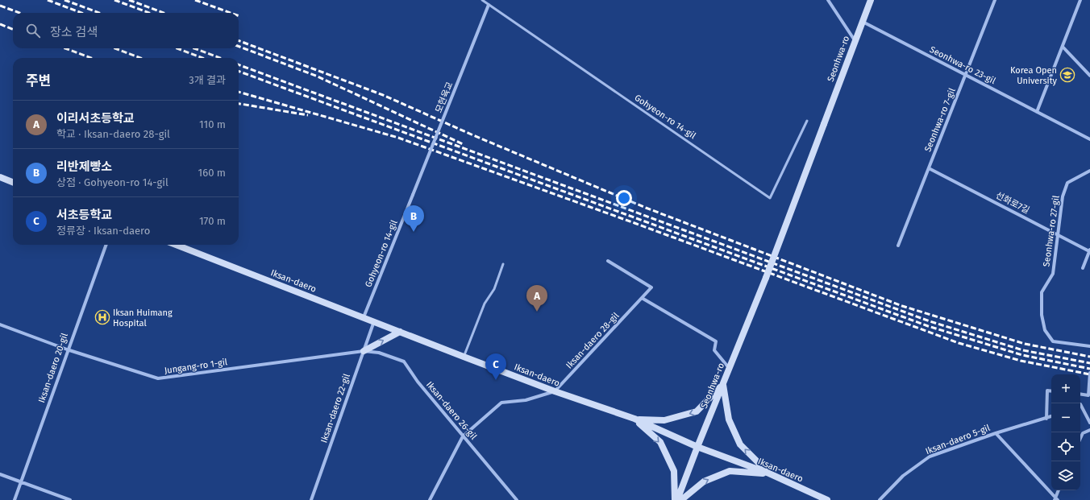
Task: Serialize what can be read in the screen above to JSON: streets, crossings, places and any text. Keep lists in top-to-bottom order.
{
  "streets": {
    "main road": ["Seonhwa-ro", "Iksan-daero"],
    "street": [
      "Seonhwa-ro 23-gil",
      "모현육교",
      "Gohyeon-ro 14-gil",
      "Seonhwa-ro 7-gil",
      "선화로7길",
      "Seonhwa-ro 27-gil",
      "Iksan-daero 28-gil",
      "Jungang-ro 1-gil",
      "Iksan-daero 20-gil",
      "Iksan-daero 22-gil",
      "Iksan-daero 26-gil",
      "Iksan-daero 5-gil"
    ]
  },
  "crossings": [
    ["Seonhwa-ro", "Seonhwa-ro 23-gil"],
    ["Seonhwa-ro", "Iksan-daero"],
    ["Seonhwa-ro 23-gil", "Seonhwa-ro 7-gil"],
    ["모현육교", "Gohyeon-ro 14-gil"],
    ["Gohyeon-ro 14-gil", "Iksan-daero"],
    ["Seonhwa-ro 7-gil", "선화로7길"],
    ["선화로7길", "Seonhwa-ro 27-gil"],
    ["Iksan-daero", "Iksan-daero 28-gil"],
    ["Iksan-daero", "Iksan-daero 22-gil"],
    ["Jungang-ro 1-gil", "Iksan-daero 20-gil"],
    ["Jungang-ro 1-gil", "Iksan-daero 22-gil"],
    ["Jungang-ro 1-gil", "Iksan-daero 26-gil"],
    ["Iksan-daero 22-gil", "Iksan-daero 26-gil"]
  ],
  "places": {
    "school or university": ["Korea Open University"],
    "hospital": ["Iksan Huimang Hospital"]
  },
  "page": {
    "search": "장소 검색",
    "heading": ["주변", "3개 결과"],
    "list": [
      {
        "mark": "A",
        "name": "이리서초등학교",
        "note": "학교 · Iksan-daero 28-gil",
        "value": "110 m"
      },
      {
        "mark": "B",
        "name": "리반제빵소",
        "note": "상점 · Gohyeon-ro 14-gil",
        "value": "160 m"
      },
      {
        "mark": "C",
        "name": "서초등학교",
        "note": "정류장 · Iksan-daero",
        "value": "170 m"
      }
    ],
    "pins": ["B", "A", "C"],
    "map_buttons": ["+", "−"]
  }
}
